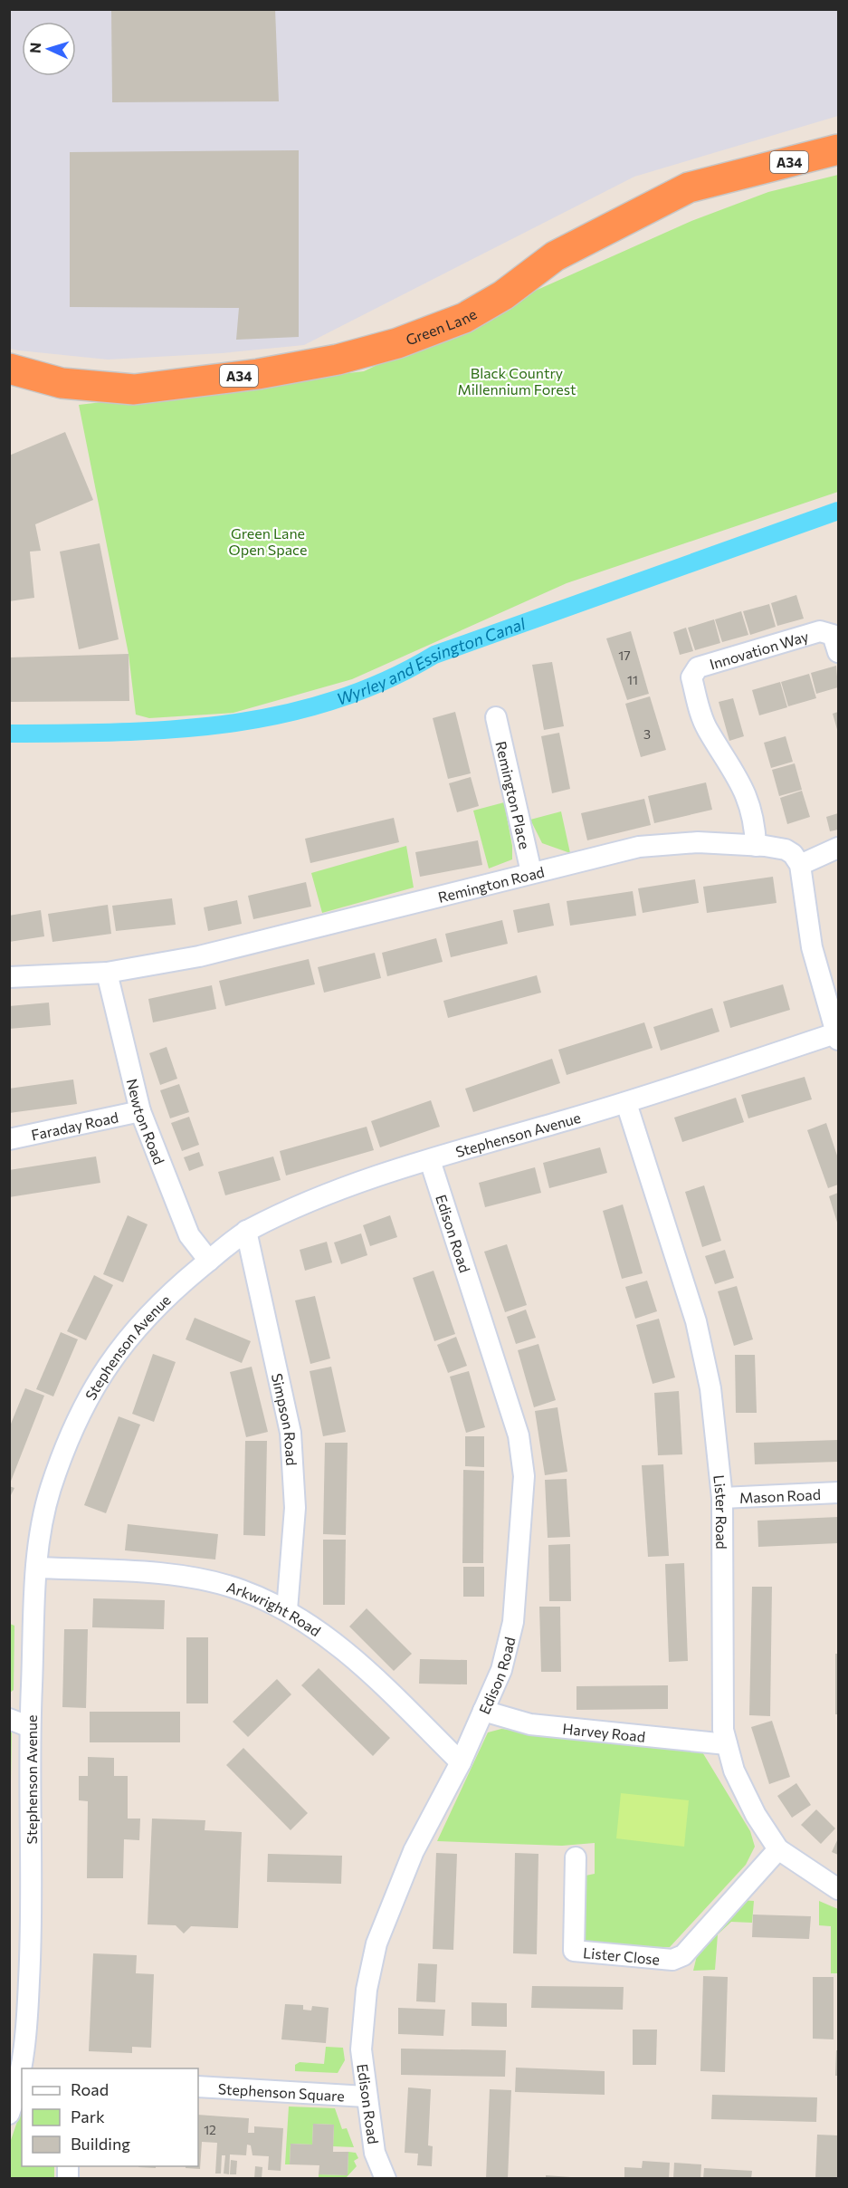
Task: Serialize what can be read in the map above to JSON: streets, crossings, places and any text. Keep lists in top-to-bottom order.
{
  "streets": {
    "highway": ["A34", "Green Lane"],
    "street": [
      "Innovation Way",
      "Remington Place",
      "Remington Road",
      "Newton Road",
      "Faraday Road",
      "Stephenson Avenue",
      "Edison Road",
      "Simpson Road",
      "Mason Road",
      "Lister Road",
      "Arkwright Road",
      "Harvey Road",
      "Lister Close",
      "Stephenson Square"
    ]
  },
  "crossings": [
    ["Innovation Way", "Remington Road"],
    ["Remington Place", "Remington Road"],
    ["Remington Road", "Newton Road"],
    ["Newton Road", "Faraday Road"],
    ["Newton Road", "Stephenson Avenue"],
    ["Stephenson Avenue", "Edison Road"],
    ["Stephenson Avenue", "Simpson Road"],
    ["Stephenson Avenue", "Lister Road"],
    ["Stephenson Avenue", "Arkwright Road"],
    ["Edison Road", "Arkwright Road"],
    ["Edison Road", "Harvey Road"],
    ["Edison Road", "Stephenson Square"],
    ["Simpson Road", "Arkwright Road"],
    ["Mason Road", "Lister Road"],
    ["Lister Road", "Harvey Road"],
    ["Lister Road", "Lister Close"]
  ],
  "water": ["Wyrley and Essington Canal"],
  "parks": ["Black Country Millennium Forest", "Green Lane Open Space"],
  "house_numbers": [
    "17",
    "11",
    "3",
    "12"
  ],
  "legend": ["Road", "Park", "Building"],
  "north": "left"
}
